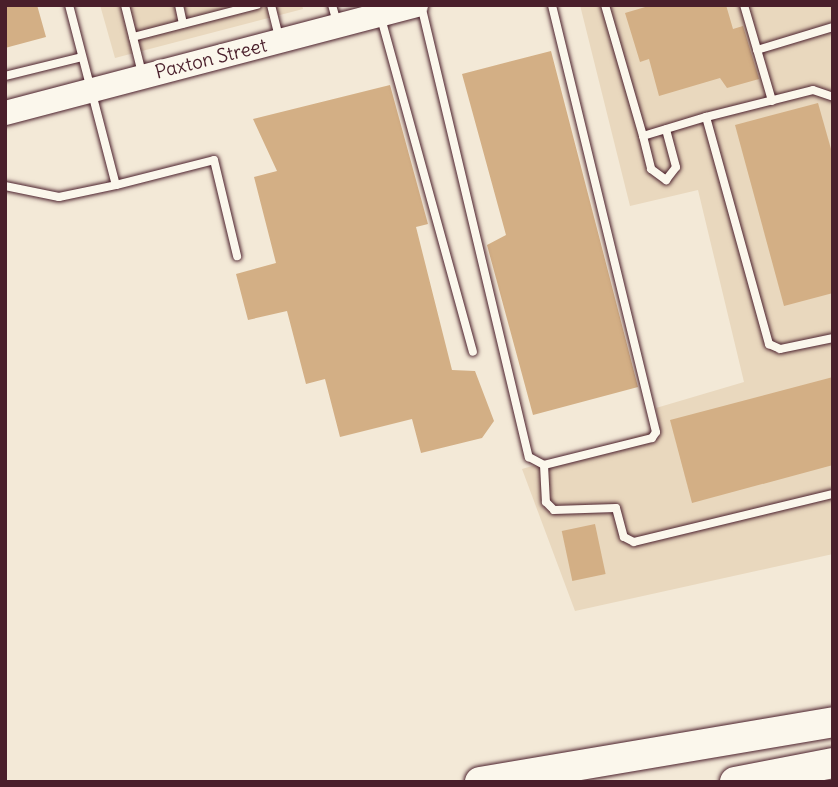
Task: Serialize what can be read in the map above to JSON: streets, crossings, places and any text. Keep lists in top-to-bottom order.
{
  "streets": {
    "main road": ["Paxton Street"]
  }
}
